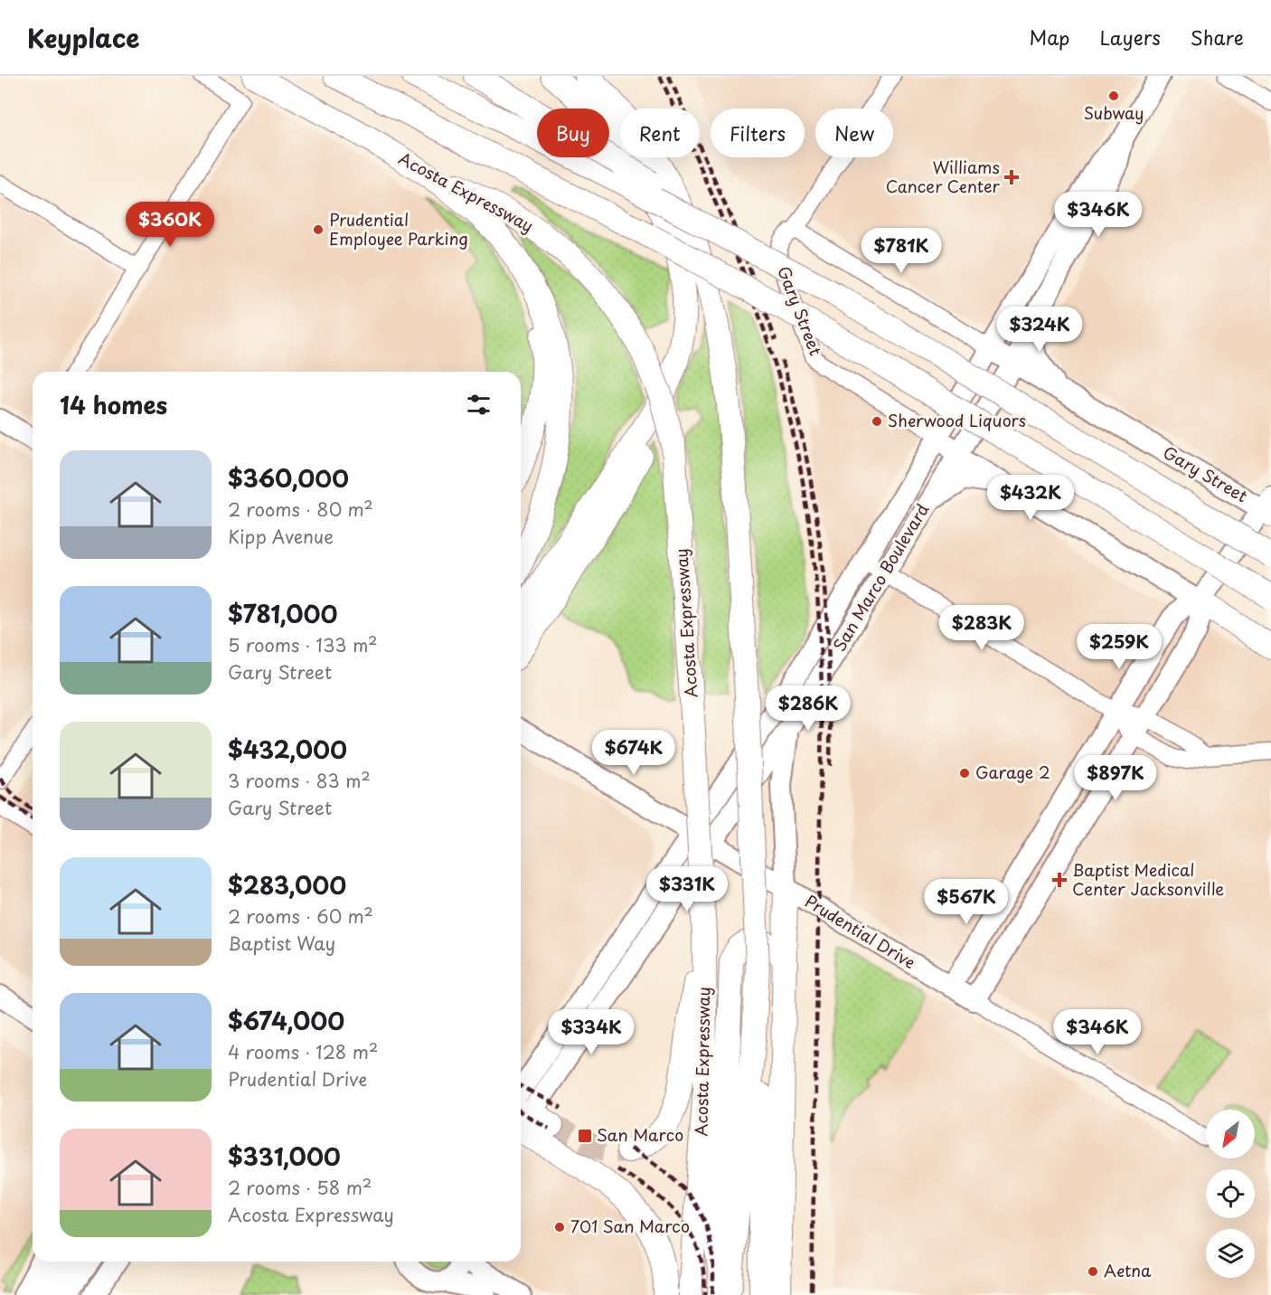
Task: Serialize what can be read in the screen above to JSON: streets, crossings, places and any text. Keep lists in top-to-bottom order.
{
  "streets": {
    "highway": ["Acosta Expressway"],
    "main road": ["Gary Street", "San Marco Boulevard", "Prudential Drive"]
  },
  "crossings": [
    ["Gary Street", "San Marco Boulevard"],
    ["San Marco Boulevard", "Prudential Drive"]
  ],
  "places": {
    "other": [
      "Subway",
      "Prudential Employee Parking",
      "Sherwood Liquors",
      "Garage 2",
      "701 San Marco",
      "Aetna"
    ],
    "health": ["Williams Cancer Center", "Baptist Medical Center Jacksonville"],
    "transit": ["San Marco"]
  },
  "north": "bottom left",
  "page": {
    "header": "Keyplace",
    "nav": ["Map", "Layers", "Share"],
    "chip": [
      "Buy",
      "Rent",
      "Filters",
      "New"
    ],
    "price": [
      "$346K",
      "$360K",
      "$781K",
      "$324K",
      "$432K",
      "$283K",
      "$259K",
      "$286K",
      "$674K",
      "$897K",
      "$331K",
      "$567K",
      "$334K",
      "$346K"
    ],
    "heading": "14 homes",
    "list": [
      {
        "name": "$360,000",
        "note": "2 rooms · 80 m² · Kipp Avenue"
      },
      {
        "name": "$781,000",
        "note": "5 rooms · 133 m² · Gary Street"
      },
      {
        "name": "$432,000",
        "note": "3 rooms · 83 m² · Gary Street"
      },
      {
        "name": "$283,000",
        "note": "2 rooms · 60 m² · Baptist Way"
      },
      {
        "name": "$674,000",
        "note": "4 rooms · 128 m² · Prudential Drive"
      },
      {
        "name": "$331,000",
        "note": "2 rooms · 58 m² · Acosta Expressway"
      }
    ]
  }
}
